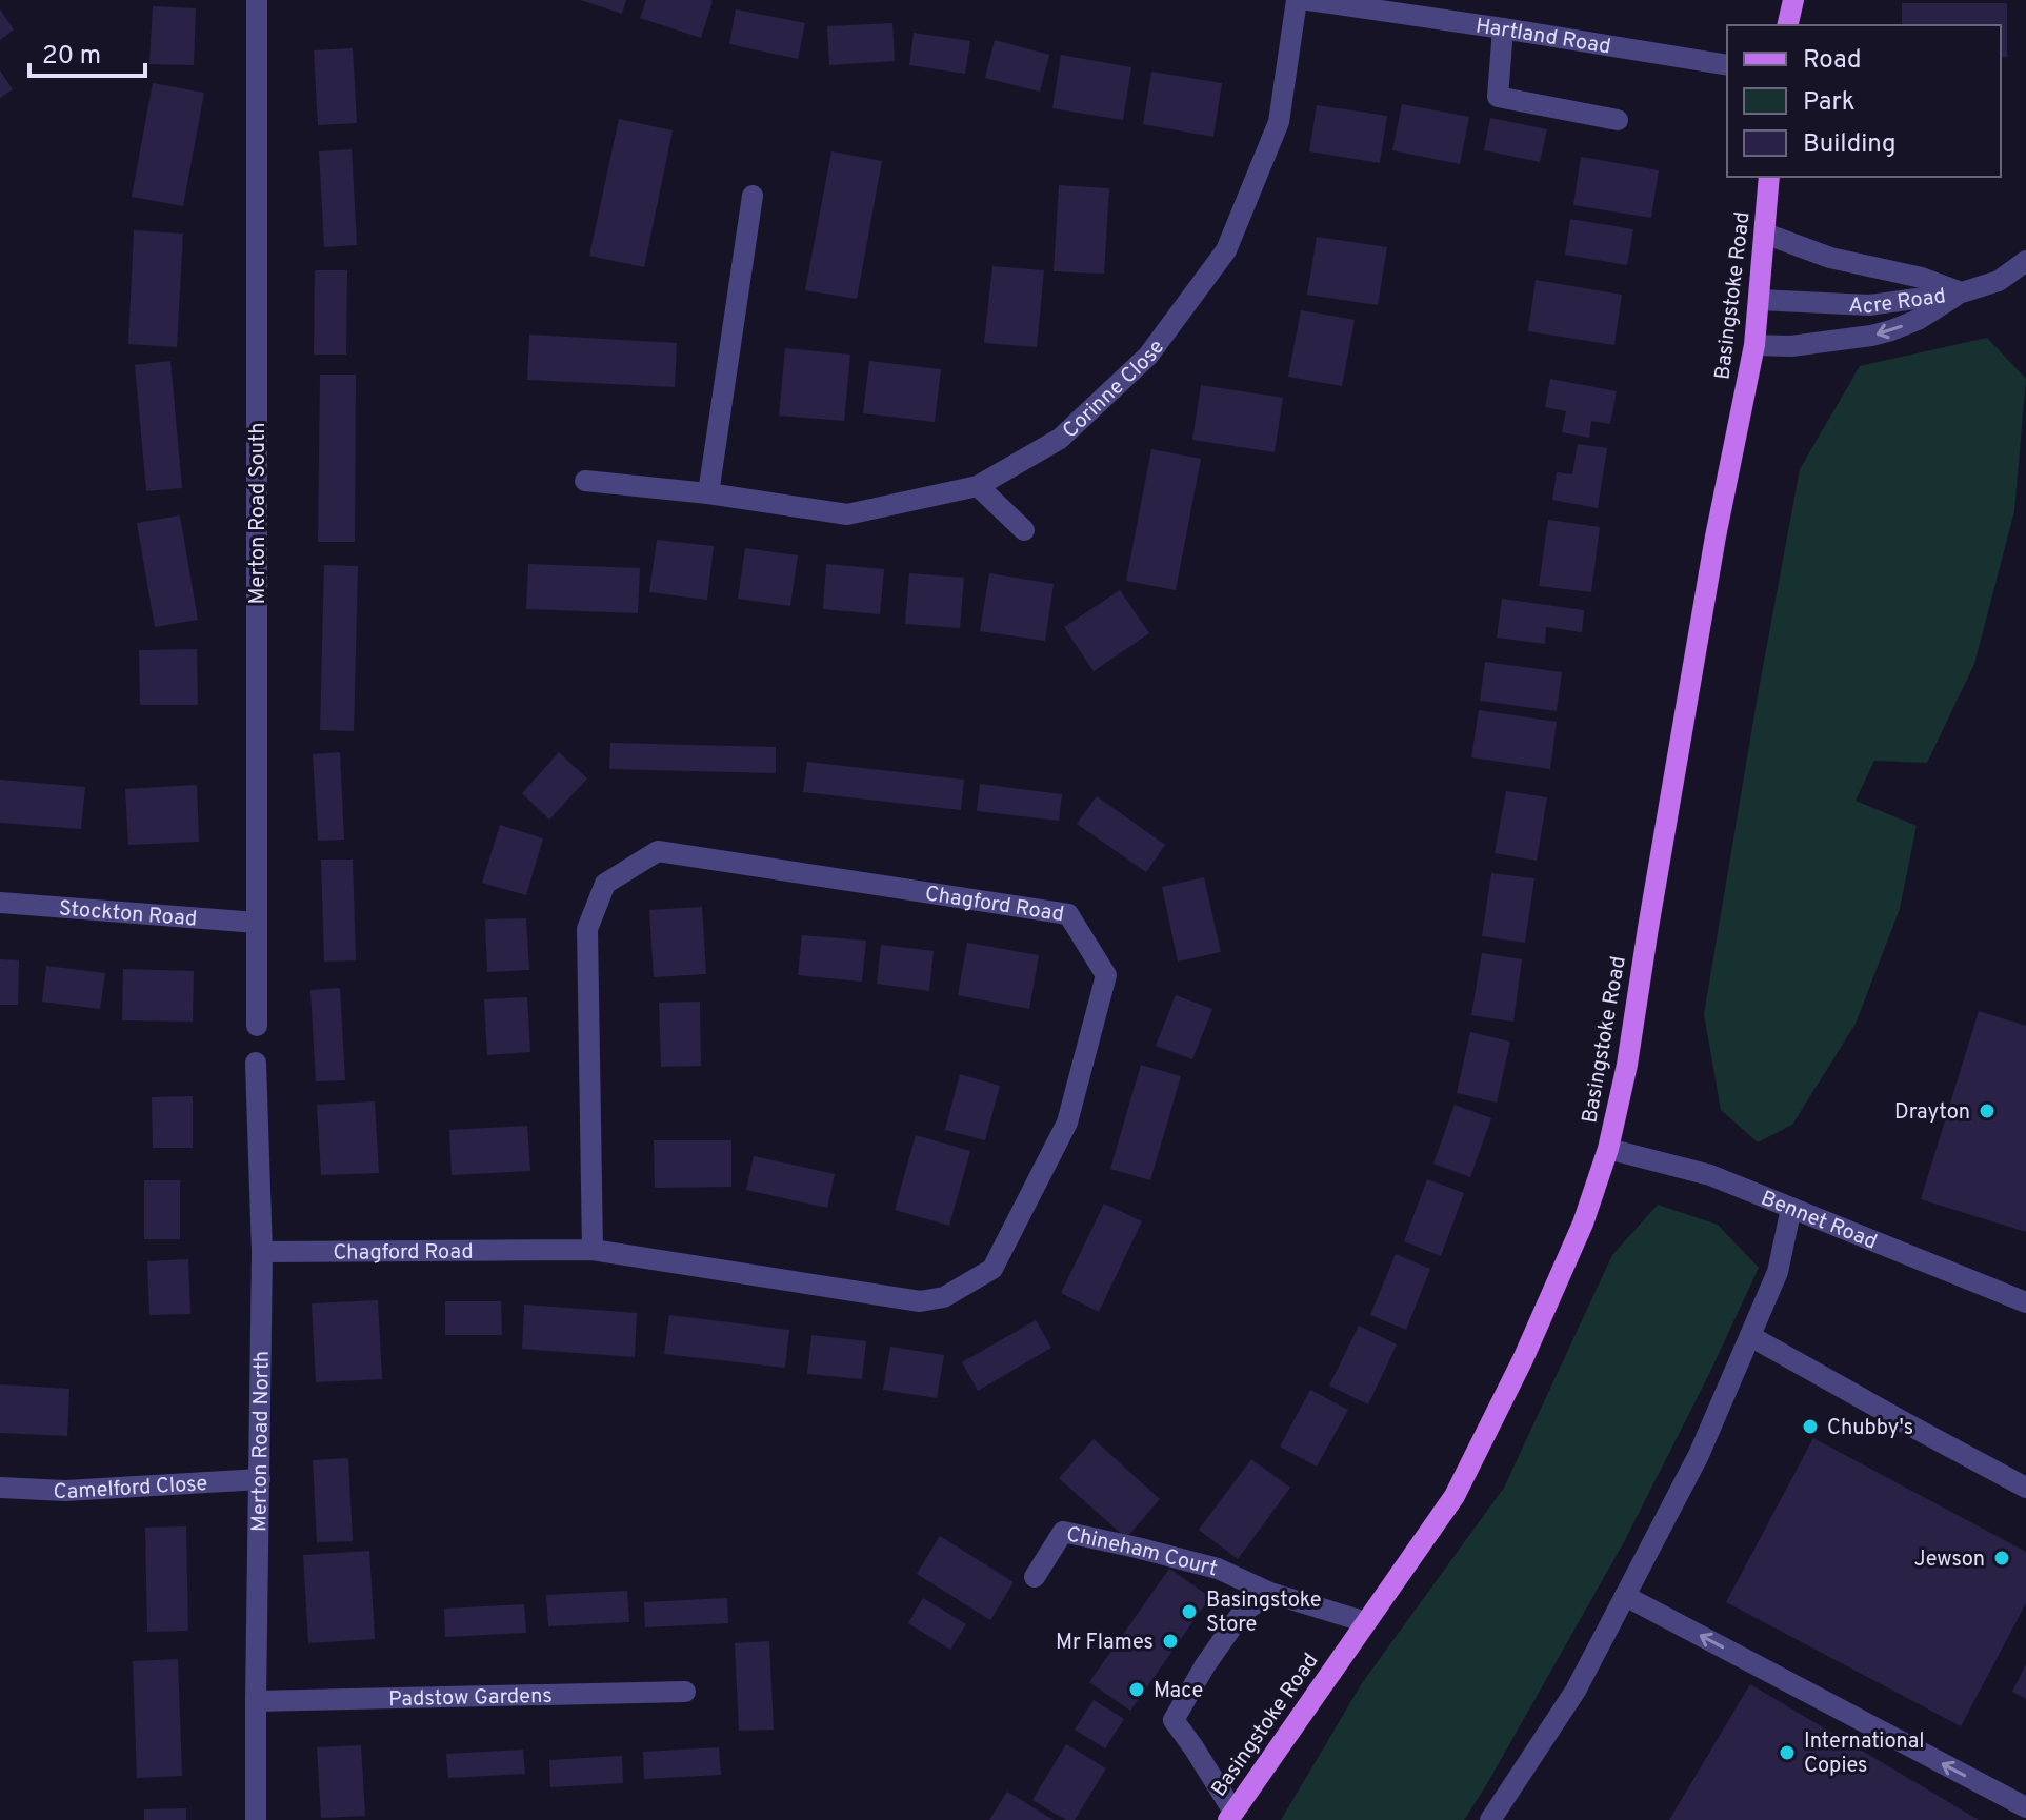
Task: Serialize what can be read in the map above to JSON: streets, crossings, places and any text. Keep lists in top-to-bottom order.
{
  "streets": {
    "main road": ["Basingstoke Road"],
    "street": [
      "Hartland Road",
      "Acre Road",
      "Corinne Close",
      "Merton Road South",
      "Chagford Road",
      "Stockton Road",
      "Bennet Road",
      "Merton Road North",
      "Camelford Close",
      "Chineham Court",
      "Padstow Gardens"
    ]
  },
  "crossings": [
    ["Basingstoke Road", "Acre Road"],
    ["Basingstoke Road", "Bennet Road"],
    ["Basingstoke Road", "Chineham Court"],
    ["Merton Road South", "Stockton Road"],
    ["Chagford Road", "Merton Road North"],
    ["Merton Road North", "Camelford Close"],
    ["Merton Road North", "Padstow Gardens"]
  ],
  "places": [
    "Drayton",
    "Chubby's",
    "Jewson",
    "Basingstoke Store",
    "Mr Flames",
    "Mace",
    "International Copies"
  ],
  "legend": ["Road", "Park", "Building"],
  "scale_bar": "20 m"
}
